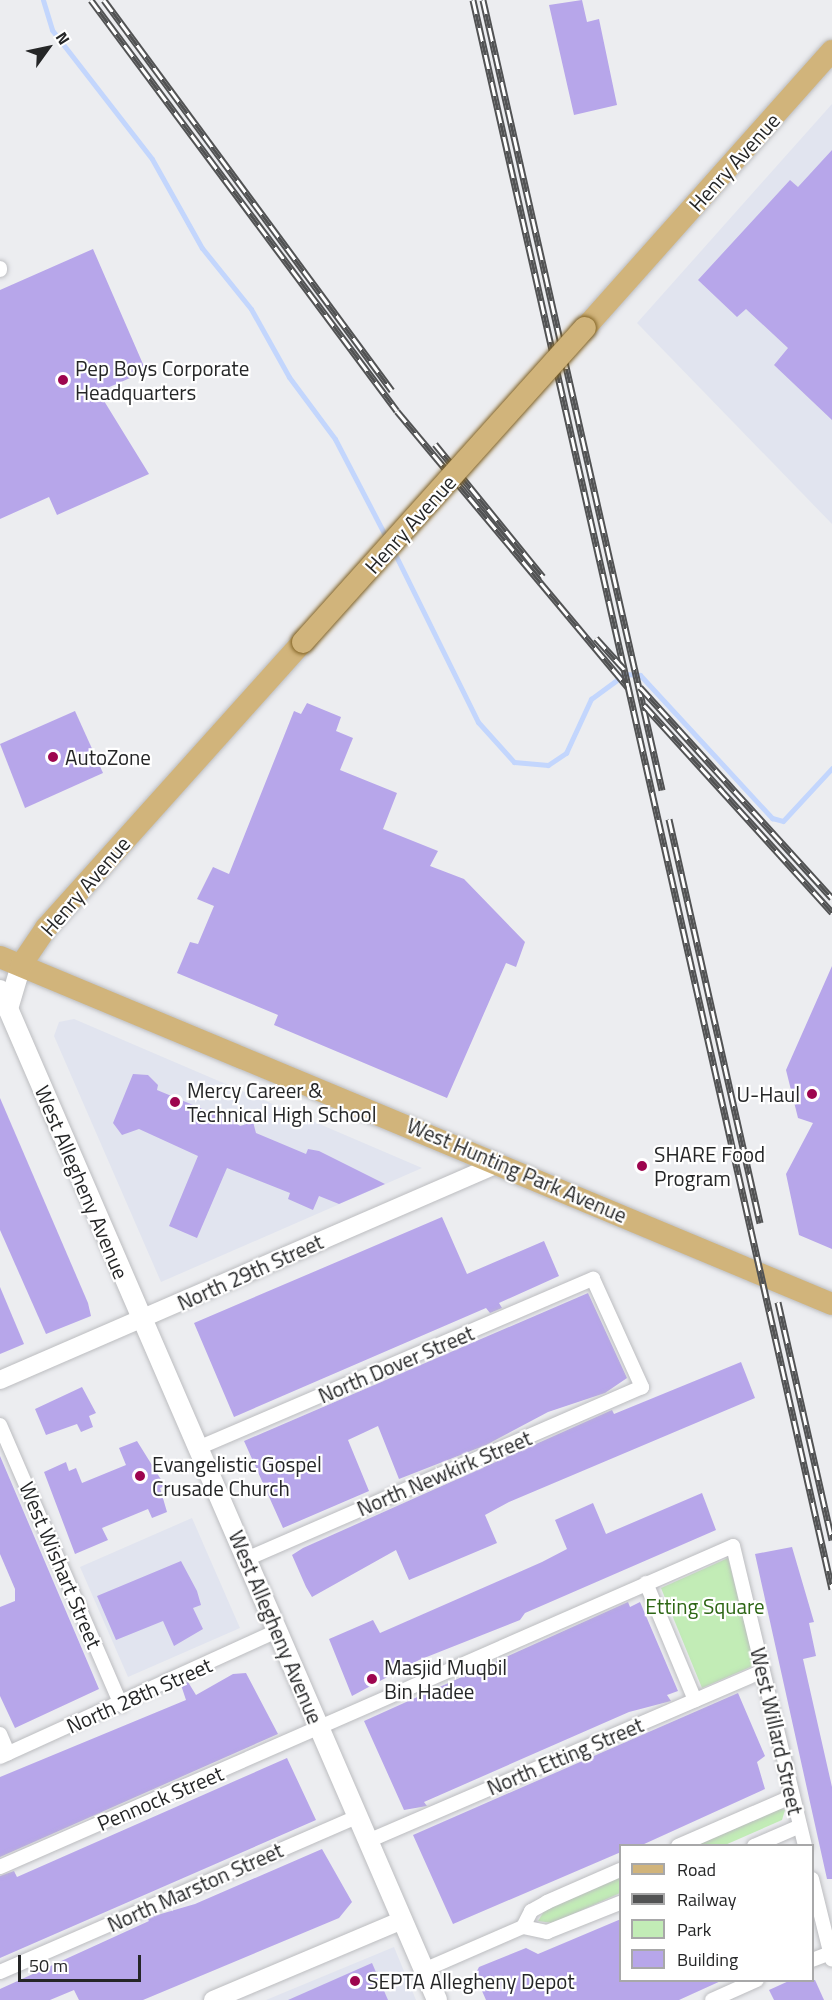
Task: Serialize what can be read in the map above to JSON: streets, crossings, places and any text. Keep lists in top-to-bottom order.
{
  "streets": {
    "main road": ["Henry Avenue", "West Hunting Park Avenue", "West Allegheny Avenue"],
    "street": [
      "North 29th Street",
      "North Dover Street",
      "North Newkirk Street",
      "West Wishart Street",
      "North 28th Street",
      "West Willard Street",
      "North Etting Street",
      "Pennock Street",
      "North Marston Street"
    ]
  },
  "crossings": [
    ["Henry Avenue", "West Hunting Park Avenue"],
    ["Henry Avenue", "West Allegheny Avenue"],
    ["West Hunting Park Avenue", "North 29th Street"],
    ["West Allegheny Avenue", "North 29th Street"],
    ["West Allegheny Avenue", "North Dover Street"],
    ["West Allegheny Avenue", "North Newkirk Street"],
    ["West Allegheny Avenue", "North 28th Street"],
    ["West Allegheny Avenue", "North Etting Street"],
    ["West Allegheny Avenue", "Pennock Street"],
    ["West Allegheny Avenue", "North Marston Street"],
    ["North Dover Street", "North Newkirk Street"],
    ["West Wishart Street", "North 28th Street"],
    ["West Willard Street", "North Etting Street"]
  ],
  "parks": ["Etting Square"],
  "places": [
    "Pep Boys Corporate Headquarters",
    "AutoZone",
    "U-Haul",
    "Mercy Career & Technical High School",
    "SHARE Food Program",
    "Evangelistic Gospel Crusade Church",
    "Masjid Muqbil Bin Hadee",
    "SEPTA Allegheny Depot"
  ],
  "legend": [
    "Road",
    "Railway",
    "Park",
    "Building"
  ],
  "scale_bar": "50 m",
  "north": "top right"
}
